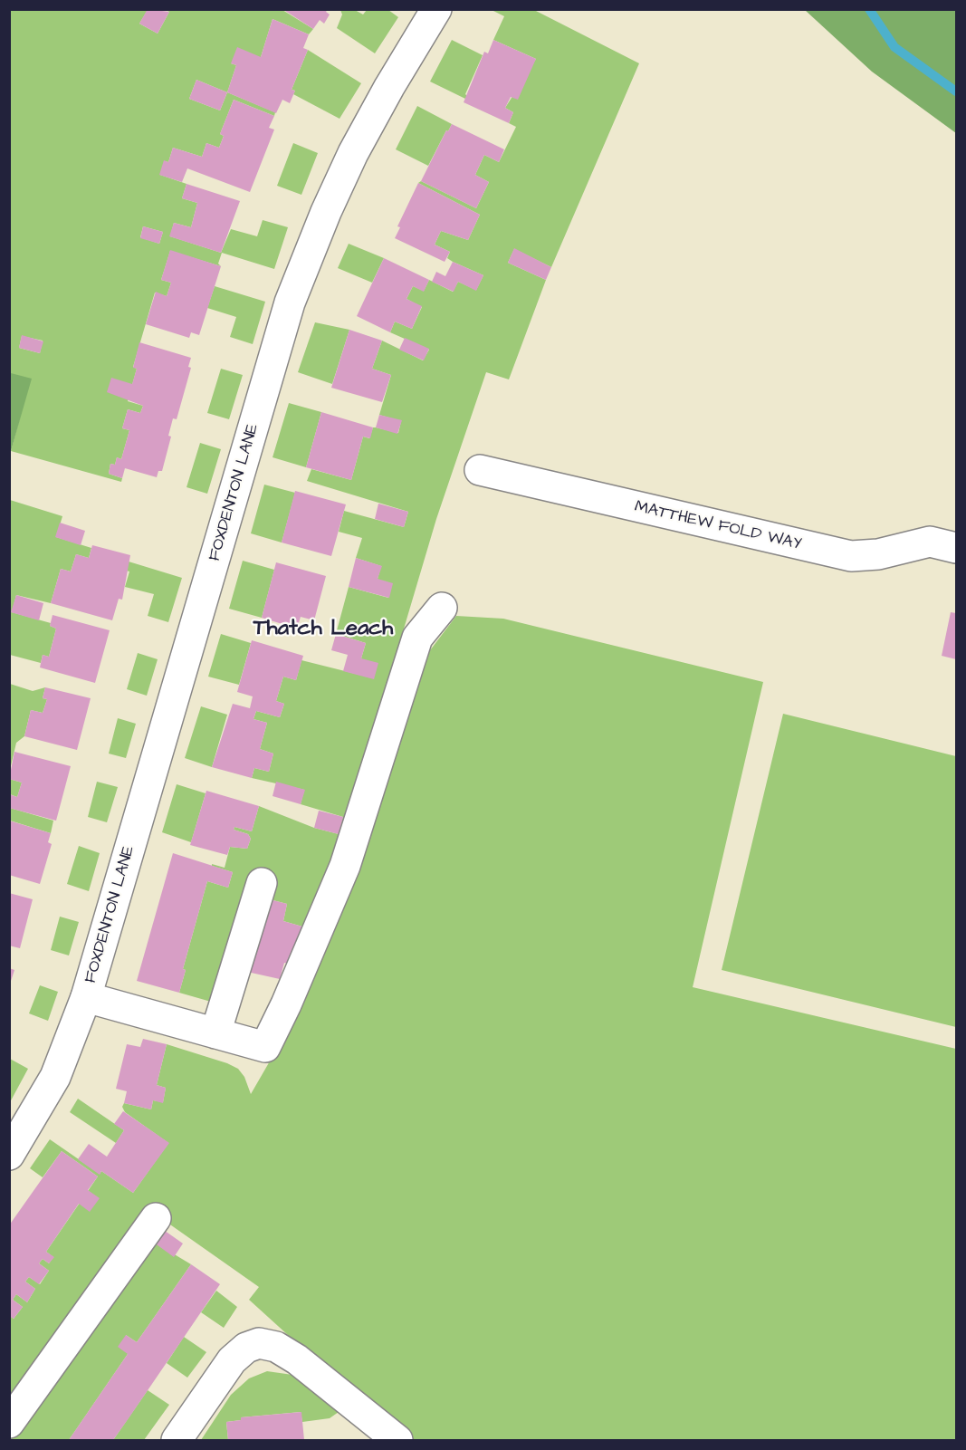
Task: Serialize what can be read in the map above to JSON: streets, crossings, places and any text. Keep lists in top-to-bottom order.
{
  "streets": {
    "main road": ["FOXDENTON LANE", "MATTHEW FOLD WAY"]
  },
  "districts": ["Thatch Leach"]
}
